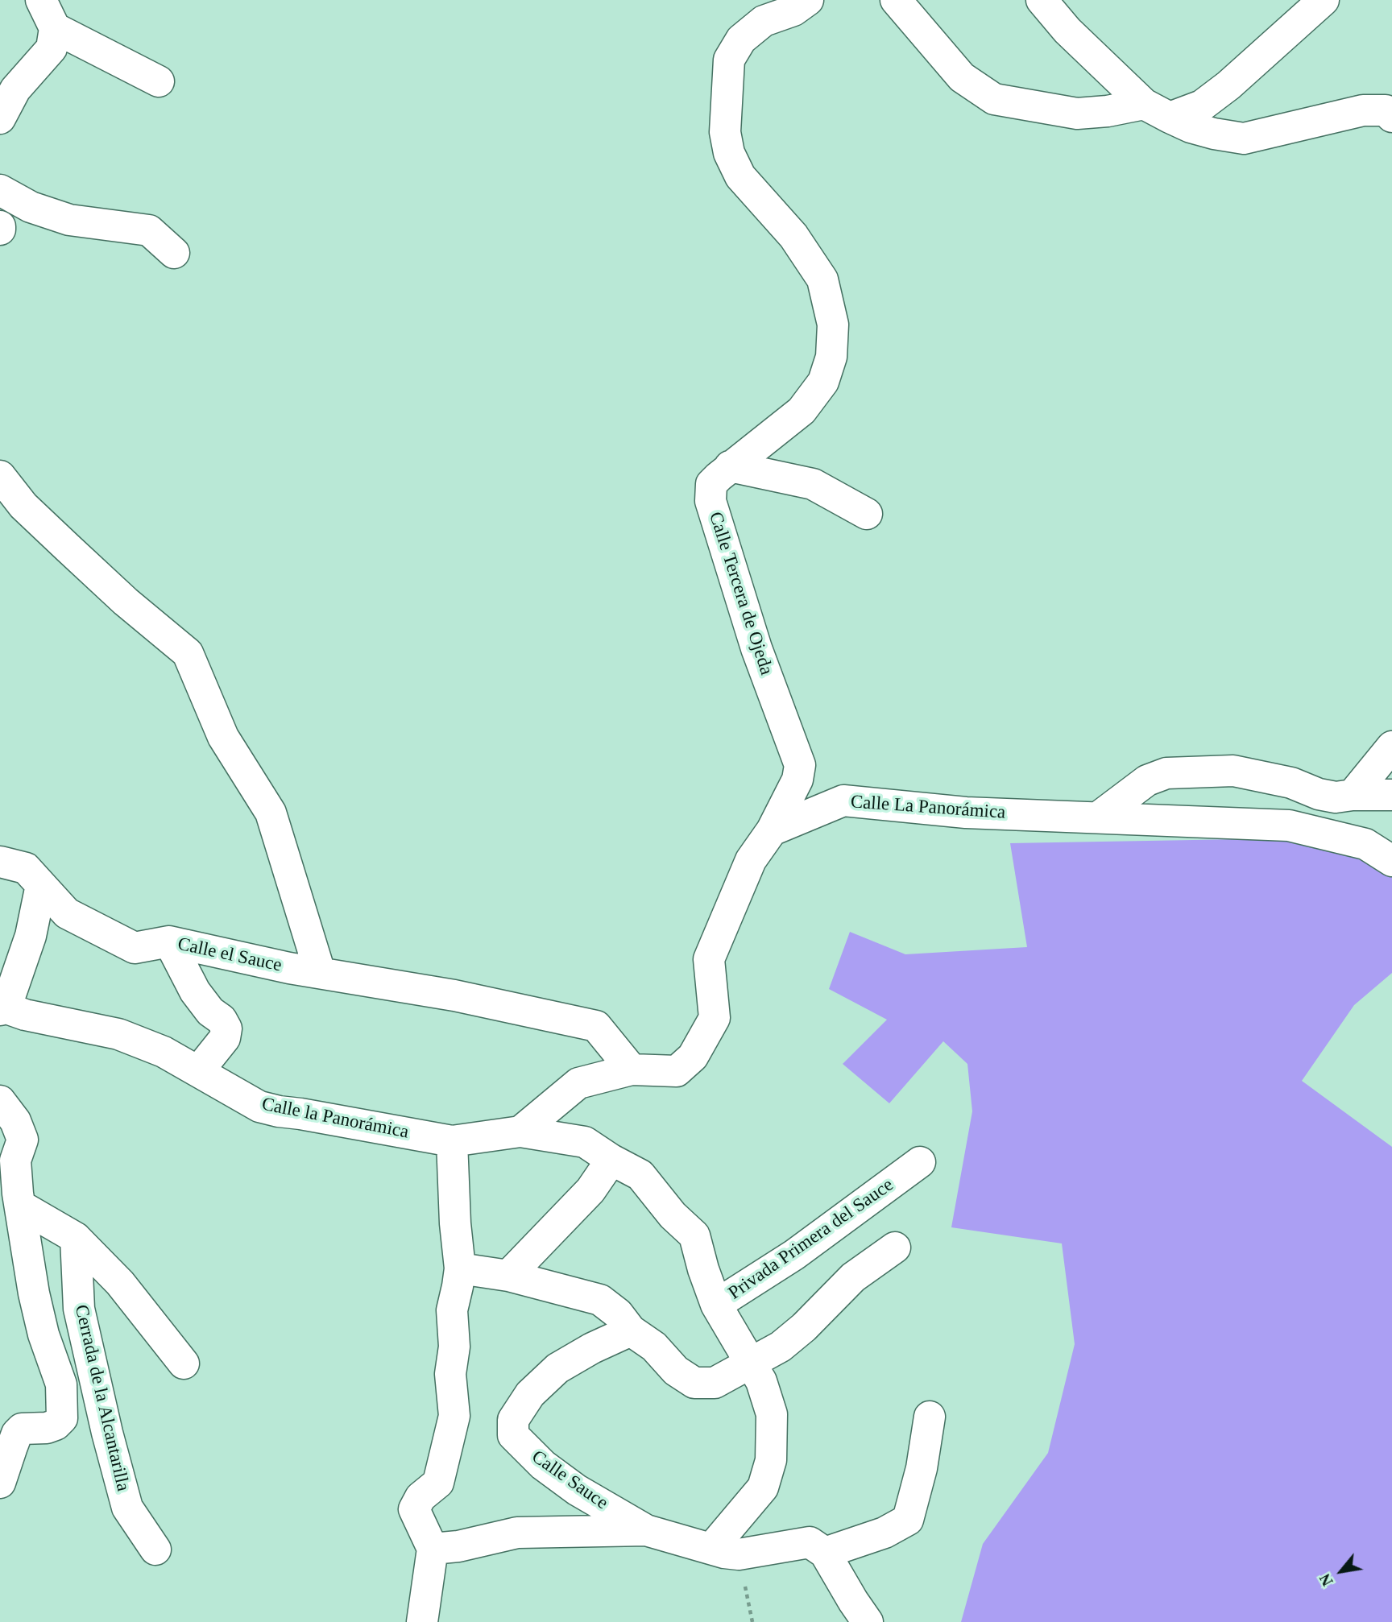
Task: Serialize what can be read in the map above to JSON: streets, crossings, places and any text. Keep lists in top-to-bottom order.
{
  "streets": {
    "street": [
      "Calle Tercera de Ojeda",
      "Calle La Panorámica",
      "Calle el Sauce",
      "Calle la Panorámica",
      "Privada Primera del Sauce",
      "Cerrada de la Alcantarilla",
      "Calle Sauce"
    ]
  },
  "crossings": [
    ["Calle Tercera de Ojeda", "Calle La Panorámica"]
  ],
  "north": "bottom left"
}
